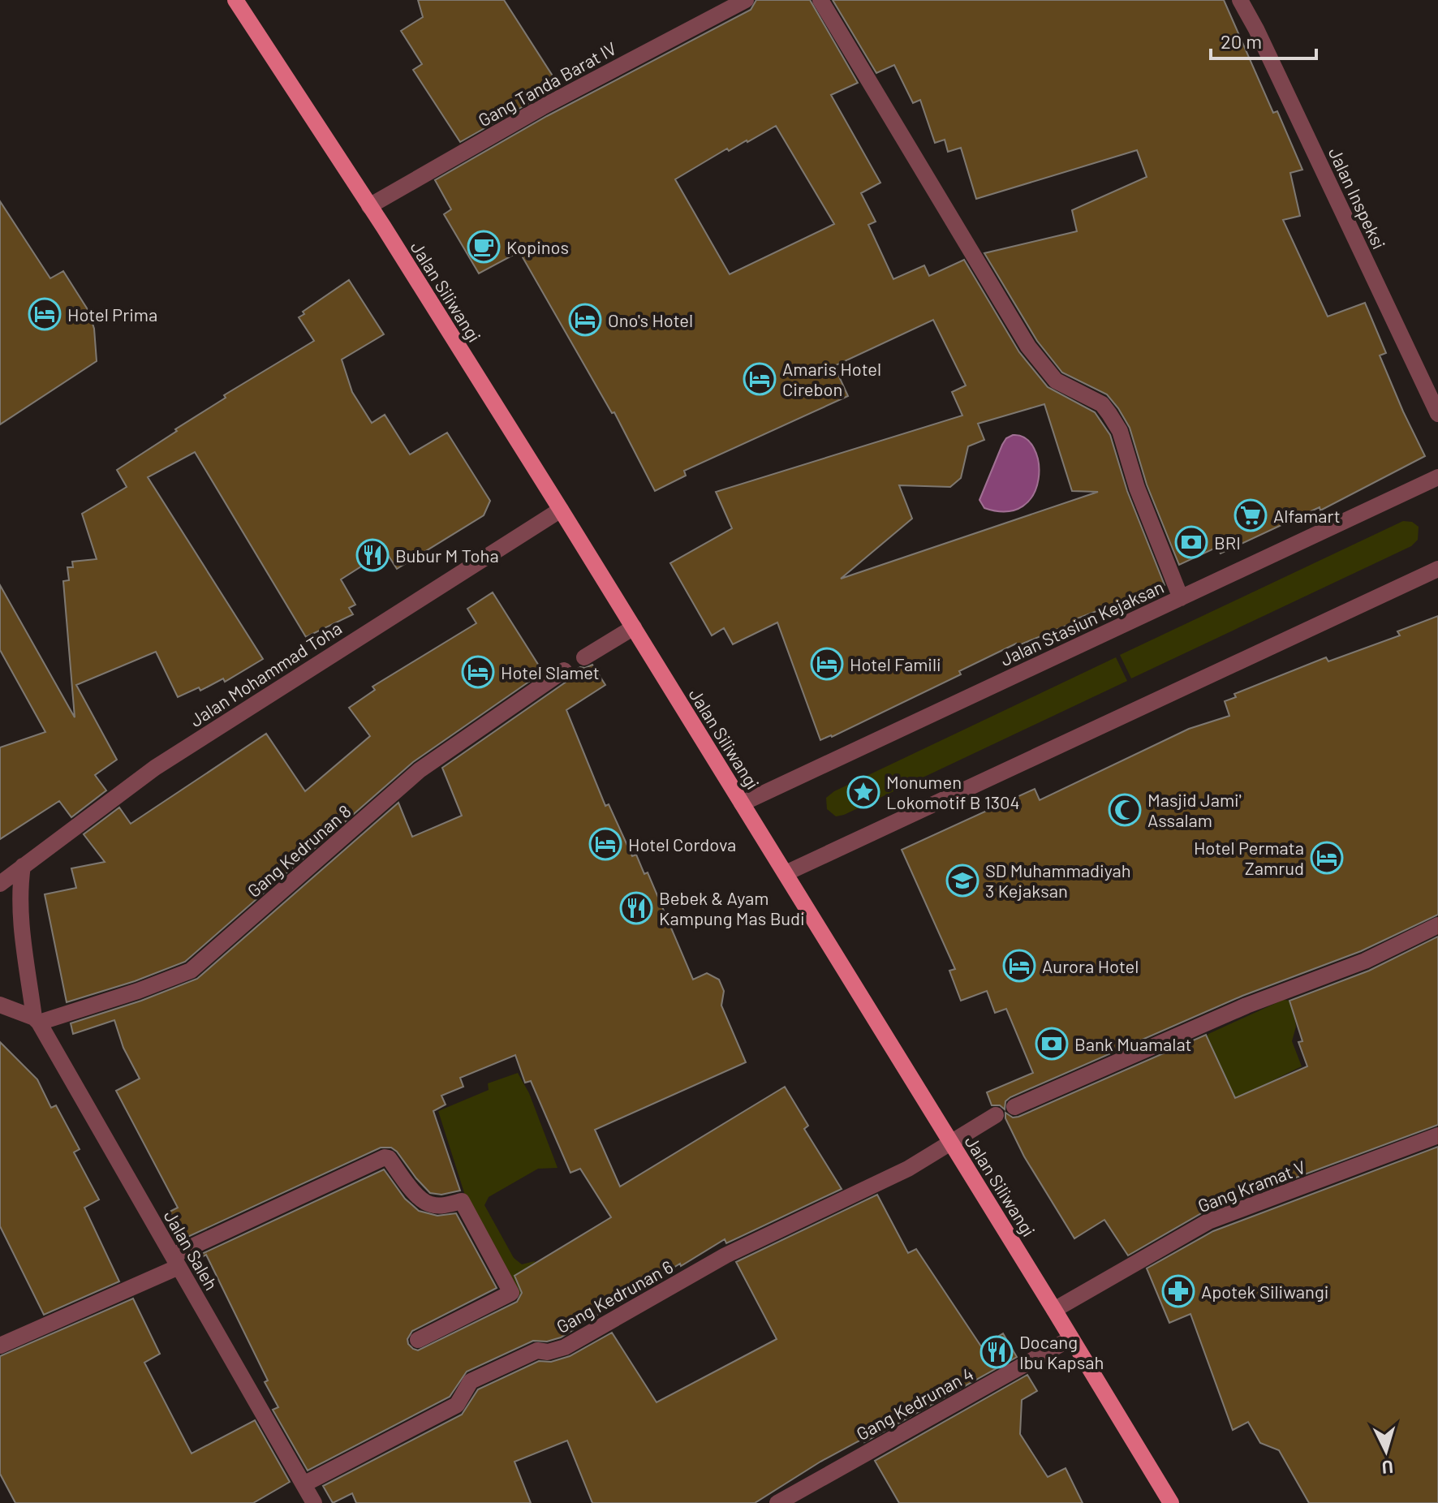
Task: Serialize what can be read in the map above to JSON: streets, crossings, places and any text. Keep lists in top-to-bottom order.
{
  "streets": {
    "main road": ["Jalan Siliwangi"],
    "street": [
      "Gang Tanda Barat IV",
      "Jalan Inspeksi",
      "Jalan Stasiun Kejaksan",
      "Jalan Mohammad Toha",
      "Gang Kedrunan 8",
      "Gang Kramat V",
      "Jalan Saleh",
      "Gang Kedrunan 6",
      "Gang Kedrunan 4"
    ]
  },
  "crossings": [
    ["Gang Tanda Barat IV", "Jalan Siliwangi"],
    ["Jalan Siliwangi", "Jalan Stasiun Kejaksan"],
    ["Jalan Siliwangi", "Jalan Mohammad Toha"],
    ["Jalan Siliwangi", "Gang Kramat V"],
    ["Jalan Siliwangi", "Gang Kedrunan 6"],
    ["Jalan Siliwangi", "Gang Kedrunan 4"],
    ["Jalan Mohammad Toha", "Jalan Saleh"],
    ["Gang Kedrunan 8", "Jalan Saleh"],
    ["Jalan Saleh", "Gang Kedrunan 6"]
  ],
  "places": {
    "cafe": ["Kopinos"],
    "hotel": [
      "Hotel Prima",
      "Ono's Hotel",
      "Amaris Hotel Cirebon",
      "Hotel Famili",
      "Hotel Slamet",
      "Hotel Cordova",
      "Hotel Permata Zamrud",
      "Aurora Hotel"
    ],
    "supermarket": ["Alfamart"],
    "bank": ["BRI", "Bank Muamalat"],
    "restaurant": ["Bubur M Toha", "Bebek & Ayam Kampung Mas Budi", "Docang Ibu Kapsah"],
    "place": ["Monumen Lokomotif B 1304"],
    "mosque": ["Masjid Jami' Assalam"],
    "school or university": ["SD Muhammadiyah 3 Kejaksan"],
    "pharmacy": ["Apotek Siliwangi"]
  },
  "scale_bar": "20 m",
  "north": "bottom"
}
